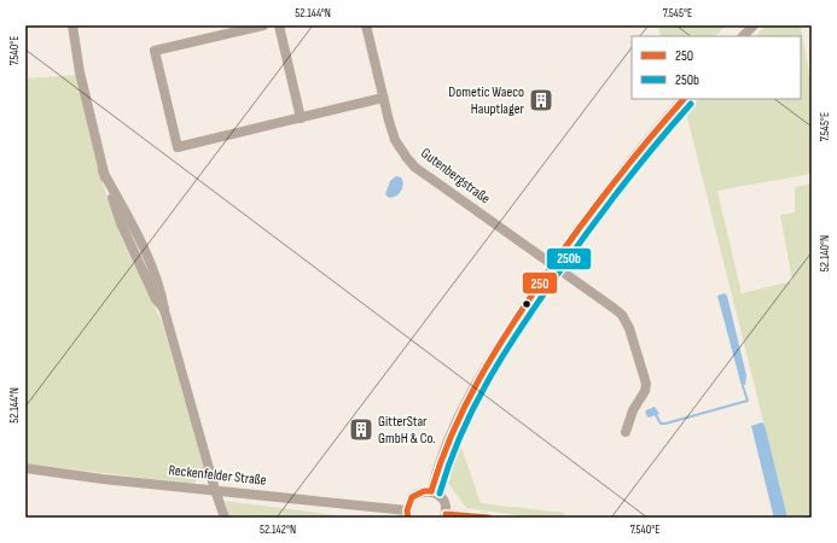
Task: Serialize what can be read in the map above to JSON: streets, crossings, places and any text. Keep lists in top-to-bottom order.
{
  "streets": {
    "street": ["Gutenbergstraße", "Reckenfelder Straße"]
  },
  "places": {
    "building": ["Dometic Waeco Hauptlager", "GitterStar GmbH & Co."]
  },
  "lines": ["transit line 250", "transit line 250b"],
  "legend": ["250", "250b"],
  "coordinates": [
    "52.144°N",
    "7.545°E",
    "7.540°E",
    "52.140°N",
    "52.142°N"
  ]
}
